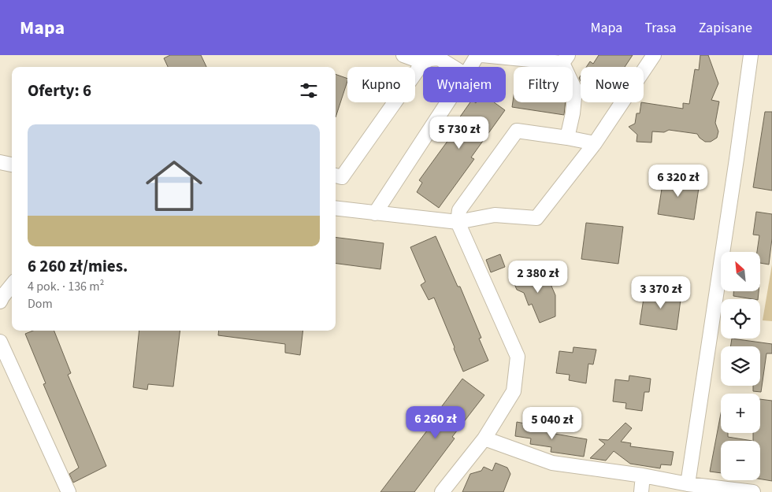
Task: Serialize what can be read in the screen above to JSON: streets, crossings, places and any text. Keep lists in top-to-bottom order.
{
  "north": "top left",
  "page": {
    "header": "Mapa",
    "nav": ["Mapa", "Trasa", "Zapisane"],
    "chip": [
      "Kupno",
      "Wynajem",
      "Filtry",
      "Nowe"
    ],
    "heading": "Oferty: 6",
    "list": [
      {
        "name": "6 260 zł/mies.",
        "note": "4 pok. · 136 m² · Dom"
      }
    ],
    "price": [
      "5 730 zł",
      "6 320 zł",
      "2 380 zł",
      "3 370 zł",
      "6 260 zł",
      "5 040 zł"
    ],
    "map_buttons": ["+", "−"]
  }
}
